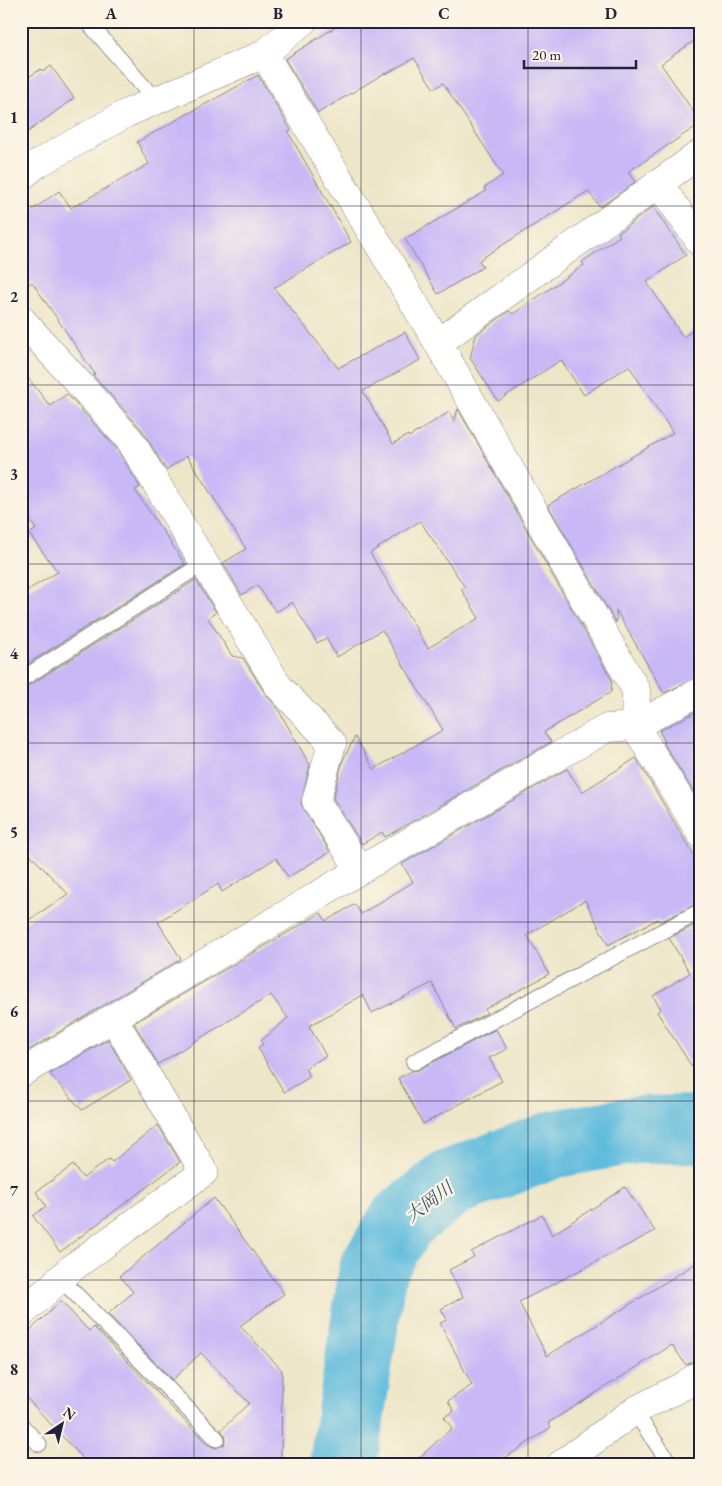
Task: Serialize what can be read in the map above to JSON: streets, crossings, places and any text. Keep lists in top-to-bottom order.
{
  "water": ["大岡川"],
  "scale_bar": "20 m",
  "north": "top right",
  "grid": {
    "columns": [
      "A",
      "B",
      "C",
      "D"
    ],
    "rows": [
      "1",
      "2",
      "3",
      "4",
      "5",
      "6",
      "7",
      "8"
    ]
  }
}
